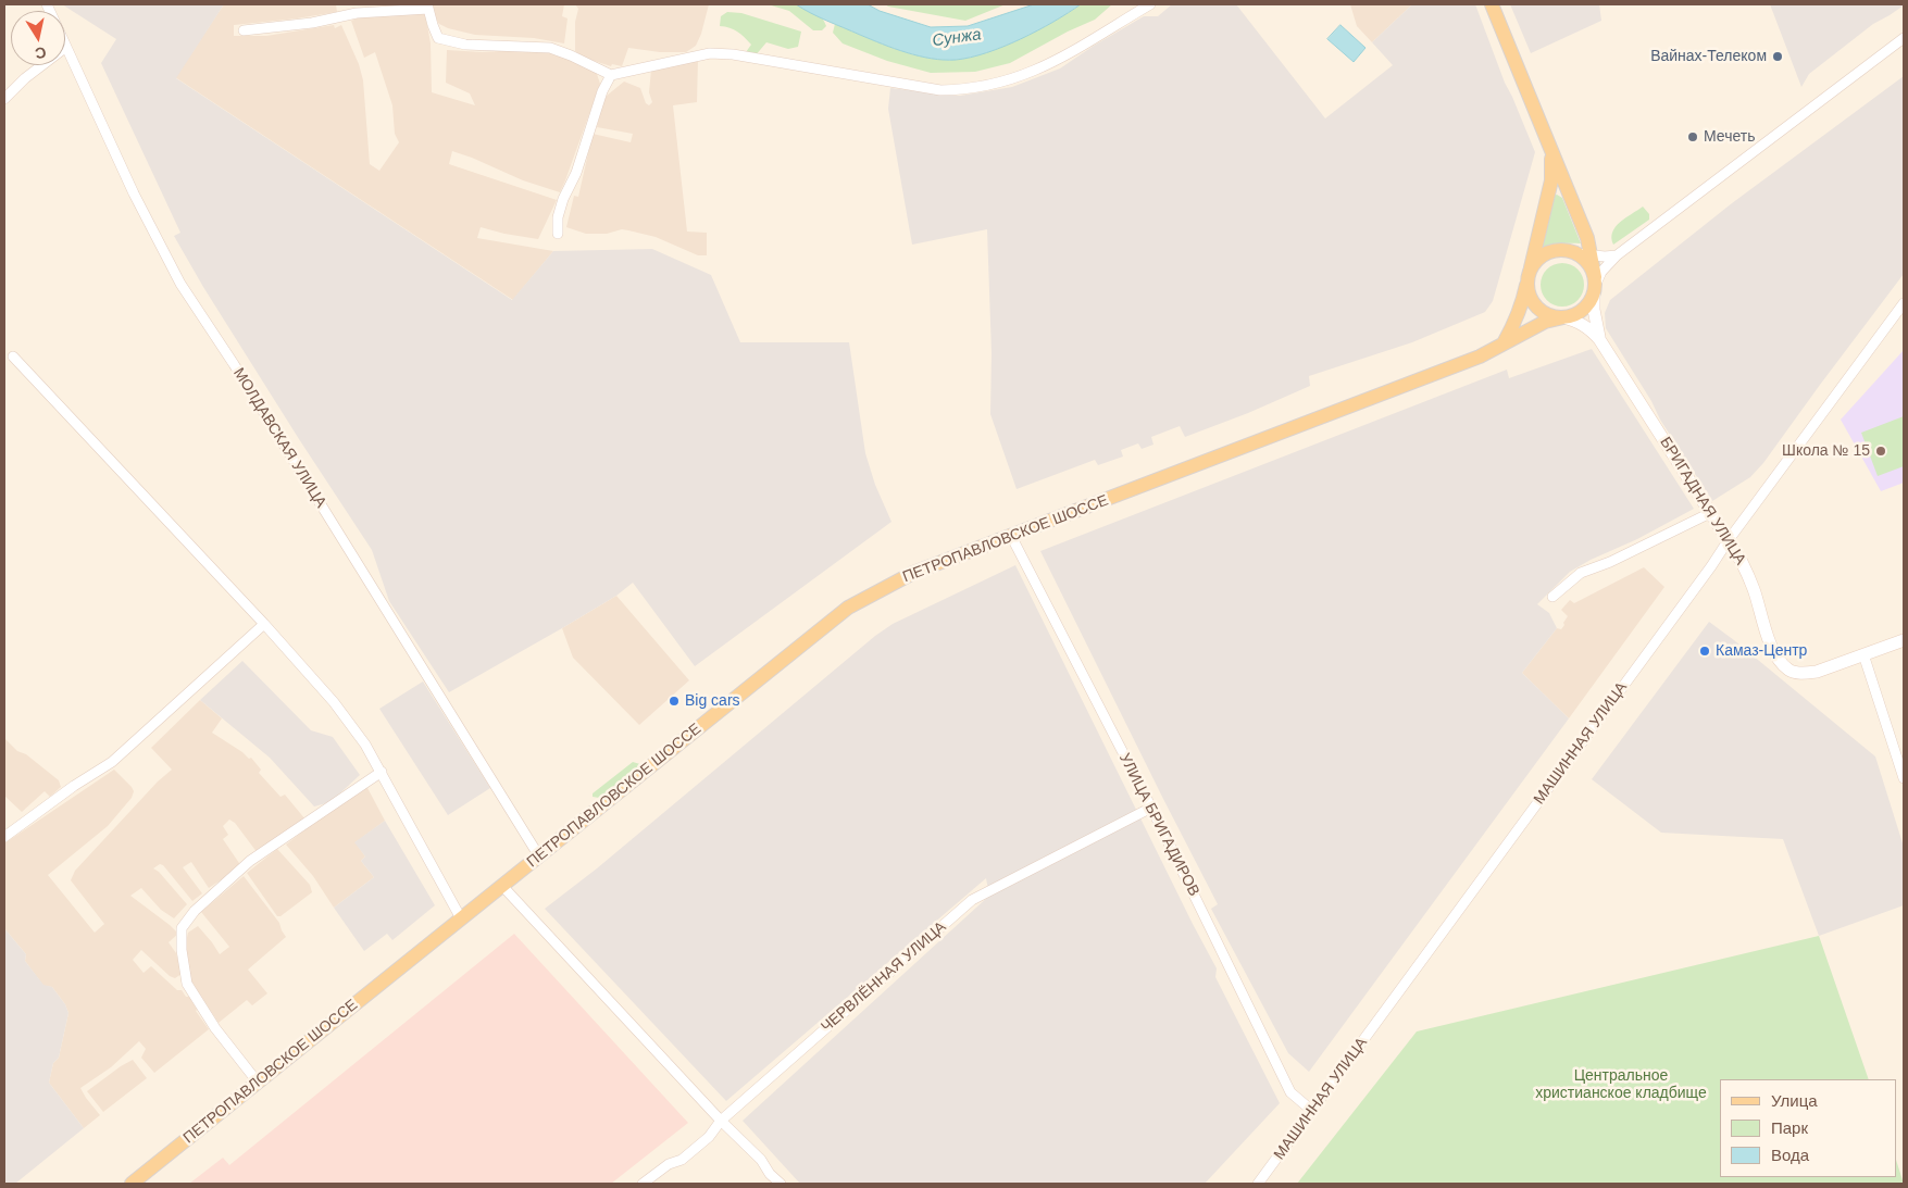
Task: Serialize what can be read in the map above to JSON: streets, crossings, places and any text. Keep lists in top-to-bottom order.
{
  "streets": {
    "main road": ["БРИГАДНАЯ УЛИЦА", "ПЕТРОПАВЛОВСКОЕ ШОССЕ"],
    "street": [
      "МОЛДАВСКАЯ УЛИЦА",
      "МАШИННАЯ УЛИЦА",
      "УЛИЦА БРИГАДИРОВ",
      "ЧЕРВЛЁННАЯ УЛИЦА"
    ]
  },
  "crossings": [
    ["МОЛДАВСКАЯ УЛИЦА", "ПЕТРОПАВЛОВСКОЕ ШОССЕ"],
    ["БРИГАДНАЯ УЛИЦА", "МАШИННАЯ УЛИЦА"],
    ["ПЕТРОПАВЛОВСКОЕ ШОССЕ", "УЛИЦА БРИГАДИРОВ"],
    ["МАШИННАЯ УЛИЦА", "УЛИЦА БРИГАДИРОВ"],
    ["УЛИЦА БРИГАДИРОВ", "ЧЕРВЛЁННАЯ УЛИЦА"]
  ],
  "water": ["Сунжа"],
  "parks": ["Центральное христианское кладбище"],
  "places": [
    "Вайнах-Телеком",
    "Мечеть",
    "Школа № 15",
    "Камаз-Центр",
    "Big cars"
  ],
  "legend": ["Улица", "Парк", "Вода"],
  "north": "bottom"
}
